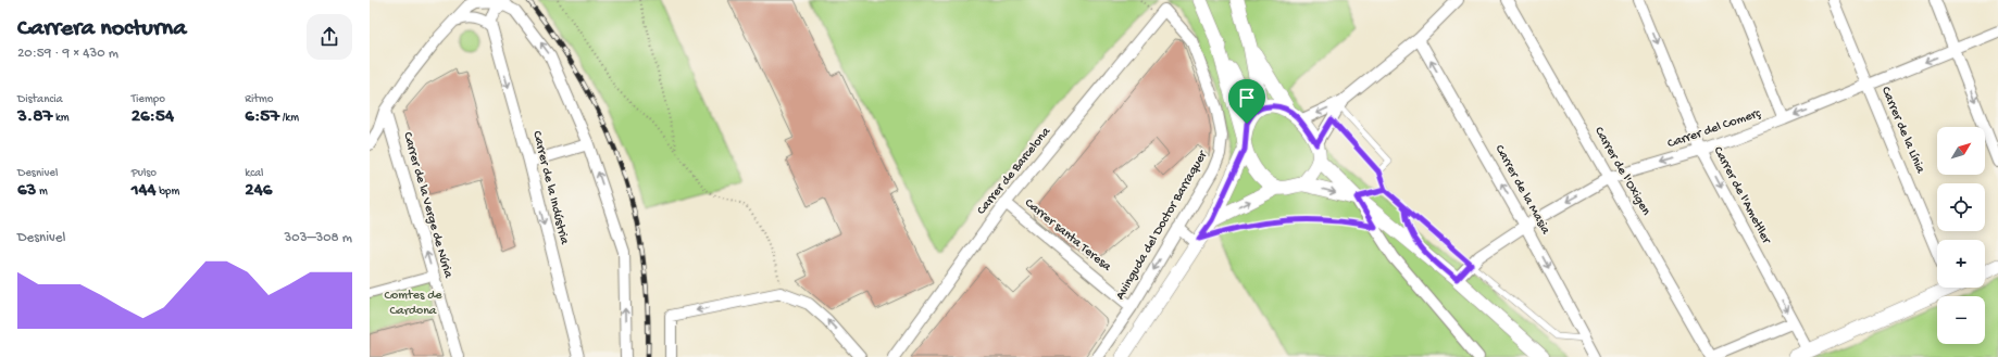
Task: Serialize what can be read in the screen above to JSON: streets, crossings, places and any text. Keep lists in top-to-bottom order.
{
  "streets": {
    "street": [
      "Carrer del Comerç",
      "Carrer de la Línia",
      "Carrer de Barcelona",
      "Carrer de l'Oxigen",
      "Carrer de la Indústria",
      "Carrer de la Masia",
      "Carrer de l'Ametller",
      "Carrer de la Verge de Núria",
      "Avinguda del Doctor Barraquer",
      "Carrer santa Teresa"
    ]
  },
  "crossings": [
    ["Carrer del Comerç", "Carrer de la Línia"],
    ["Carrer del Comerç", "Carrer de l'Oxigen"],
    ["Carrer del Comerç", "Carrer de la Masia"],
    ["Carrer del Comerç", "Carrer de l'Ametller"],
    ["Carrer de Barcelona", "Avinguda del Doctor Barraquer"],
    ["Carrer de Barcelona", "Carrer santa Teresa"],
    ["Avinguda del Doctor Barraquer", "Carrer santa Teresa"]
  ],
  "one_way": ["Carrer del Comerç", "Carrer de la Verge de Núria"],
  "parks": ["Comtes de Cardona"],
  "north": "top right",
  "page": {
    "heading": ["Carrera nocturna", "20:59 · 9 × 430 m"],
    "stats": [
      ["Distancia", "3.87 km"],
      ["Tiempo", "26:54"],
      ["Ritmo", "6:57 /km"],
      ["Desnivel", "63 m"],
      ["Pulso", "144 bpm"],
      ["kcal", "246"]
    ],
    "map_buttons": ["+", "−"],
    "chart": ["Desnivel", "303–308 m"]
  }
}
